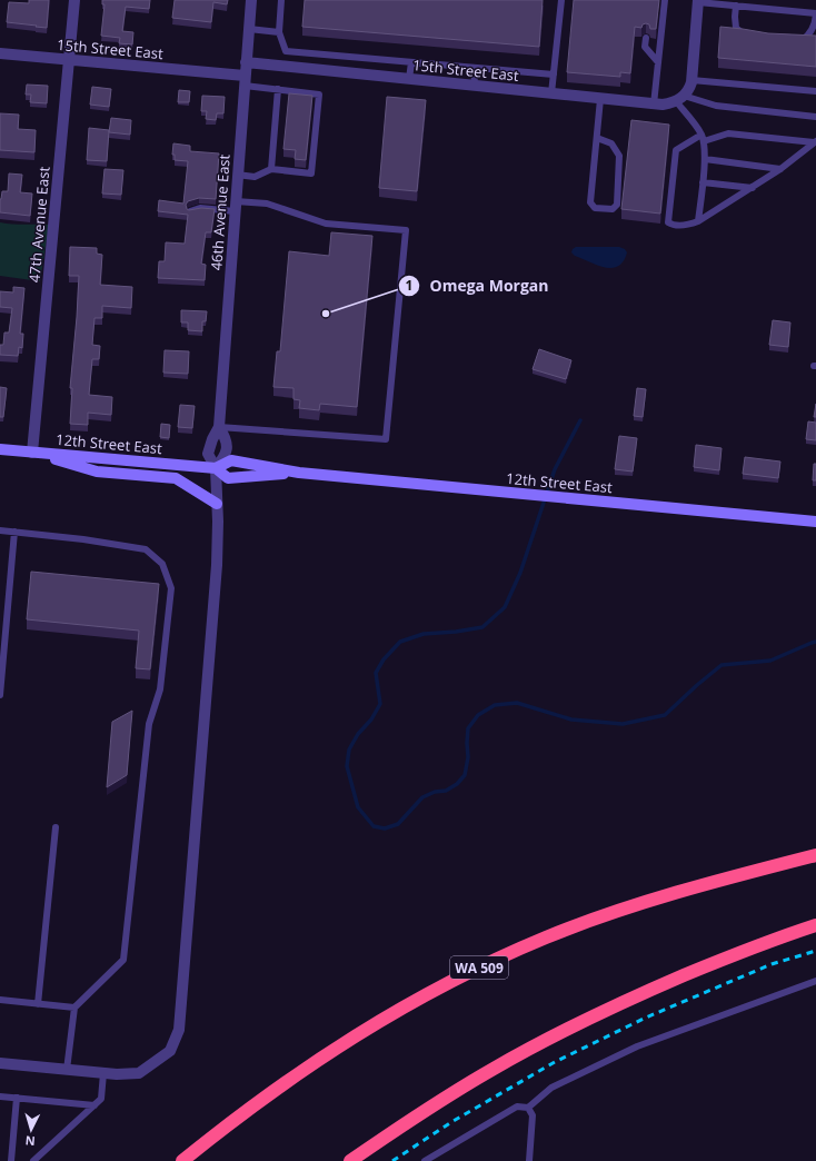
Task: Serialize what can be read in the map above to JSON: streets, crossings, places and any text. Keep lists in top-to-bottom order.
{
  "streets": {
    "highway": ["WA 509"],
    "street": [
      "15th Street East",
      "46th Avenue East",
      "47th Avenue East",
      "12th Street East"
    ]
  },
  "crossings": [
    ["15th Street East", "46th Avenue East"],
    ["15th Street East", "47th Avenue East"],
    ["46th Avenue East", "12th Street East"],
    ["47th Avenue East", "12th Street East"]
  ],
  "places": ["Omega Morgan"],
  "north": "bottom"
}
